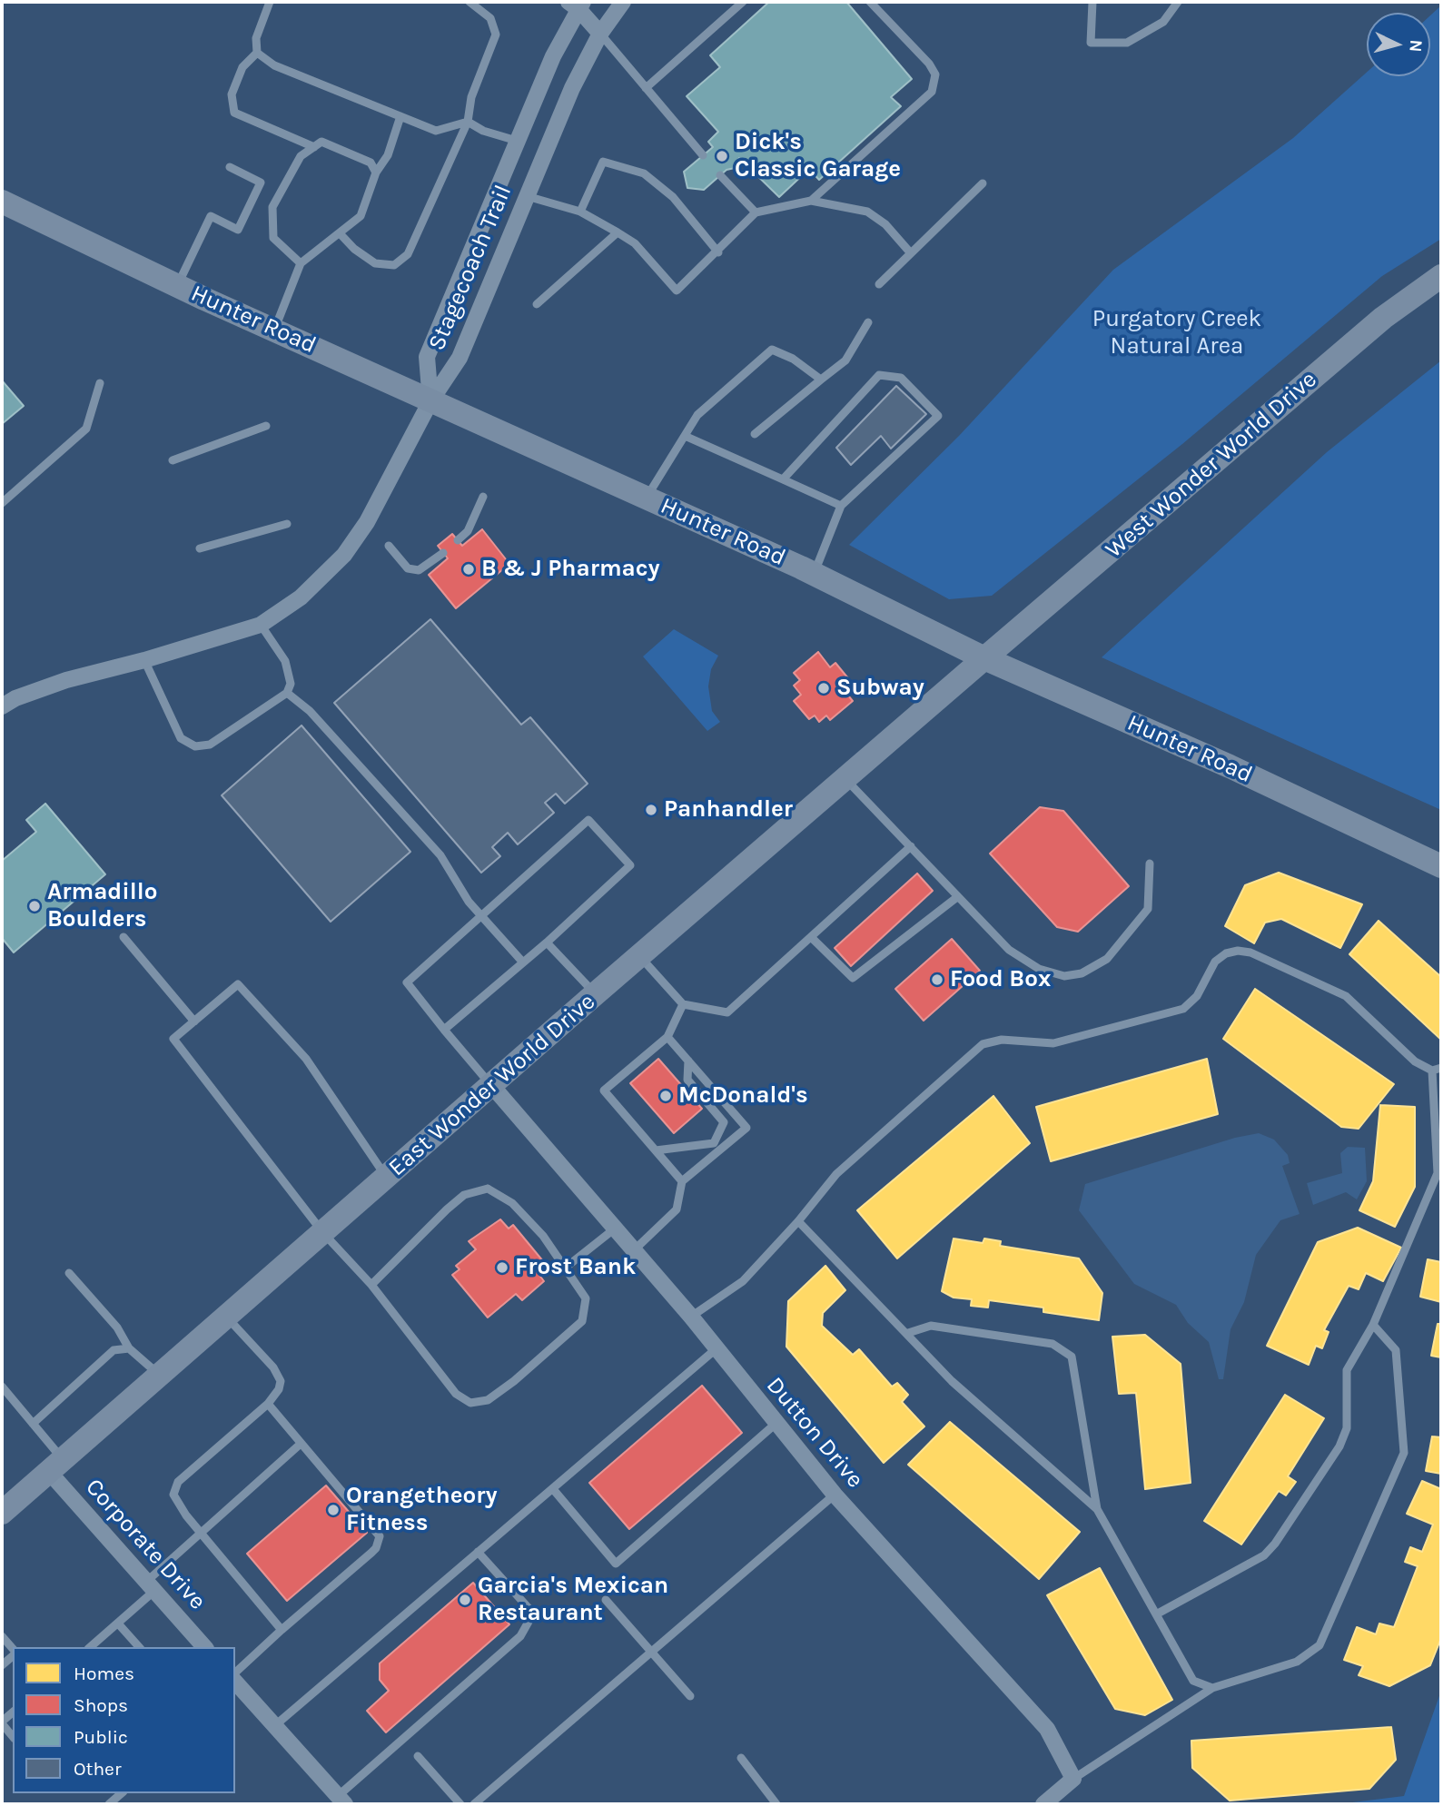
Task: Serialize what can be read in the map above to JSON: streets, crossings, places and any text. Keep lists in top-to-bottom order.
{
  "streets": {
    "main road": ["Hunter Road", "West Wonder World Drive", "East Wonder World Drive"],
    "street": ["Stagecoach Trail", "Dutton Drive", "Corporate Drive"]
  },
  "crossings": [
    ["Stagecoach Trail", "Hunter Road"],
    ["Hunter Road", "West Wonder World Drive"],
    ["Hunter Road", "East Wonder World Drive"],
    ["West Wonder World Drive", "East Wonder World Drive"],
    ["East Wonder World Drive", "Dutton Drive"],
    ["East Wonder World Drive", "Corporate Drive"]
  ],
  "parks": ["Purgatory Creek Natural Area"],
  "places": [
    "Dick's Classic Garage",
    "B & J Pharmacy",
    "Subway",
    "Panhandler",
    "Armadillo Boulders",
    "Food Box",
    "McDonald's",
    "Frost Bank",
    "Orangetheory Fitness",
    "Garcia's Mexican Restaurant"
  ],
  "legend": [
    "Homes",
    "Shops",
    "Public",
    "Other"
  ],
  "north": "right"
}
